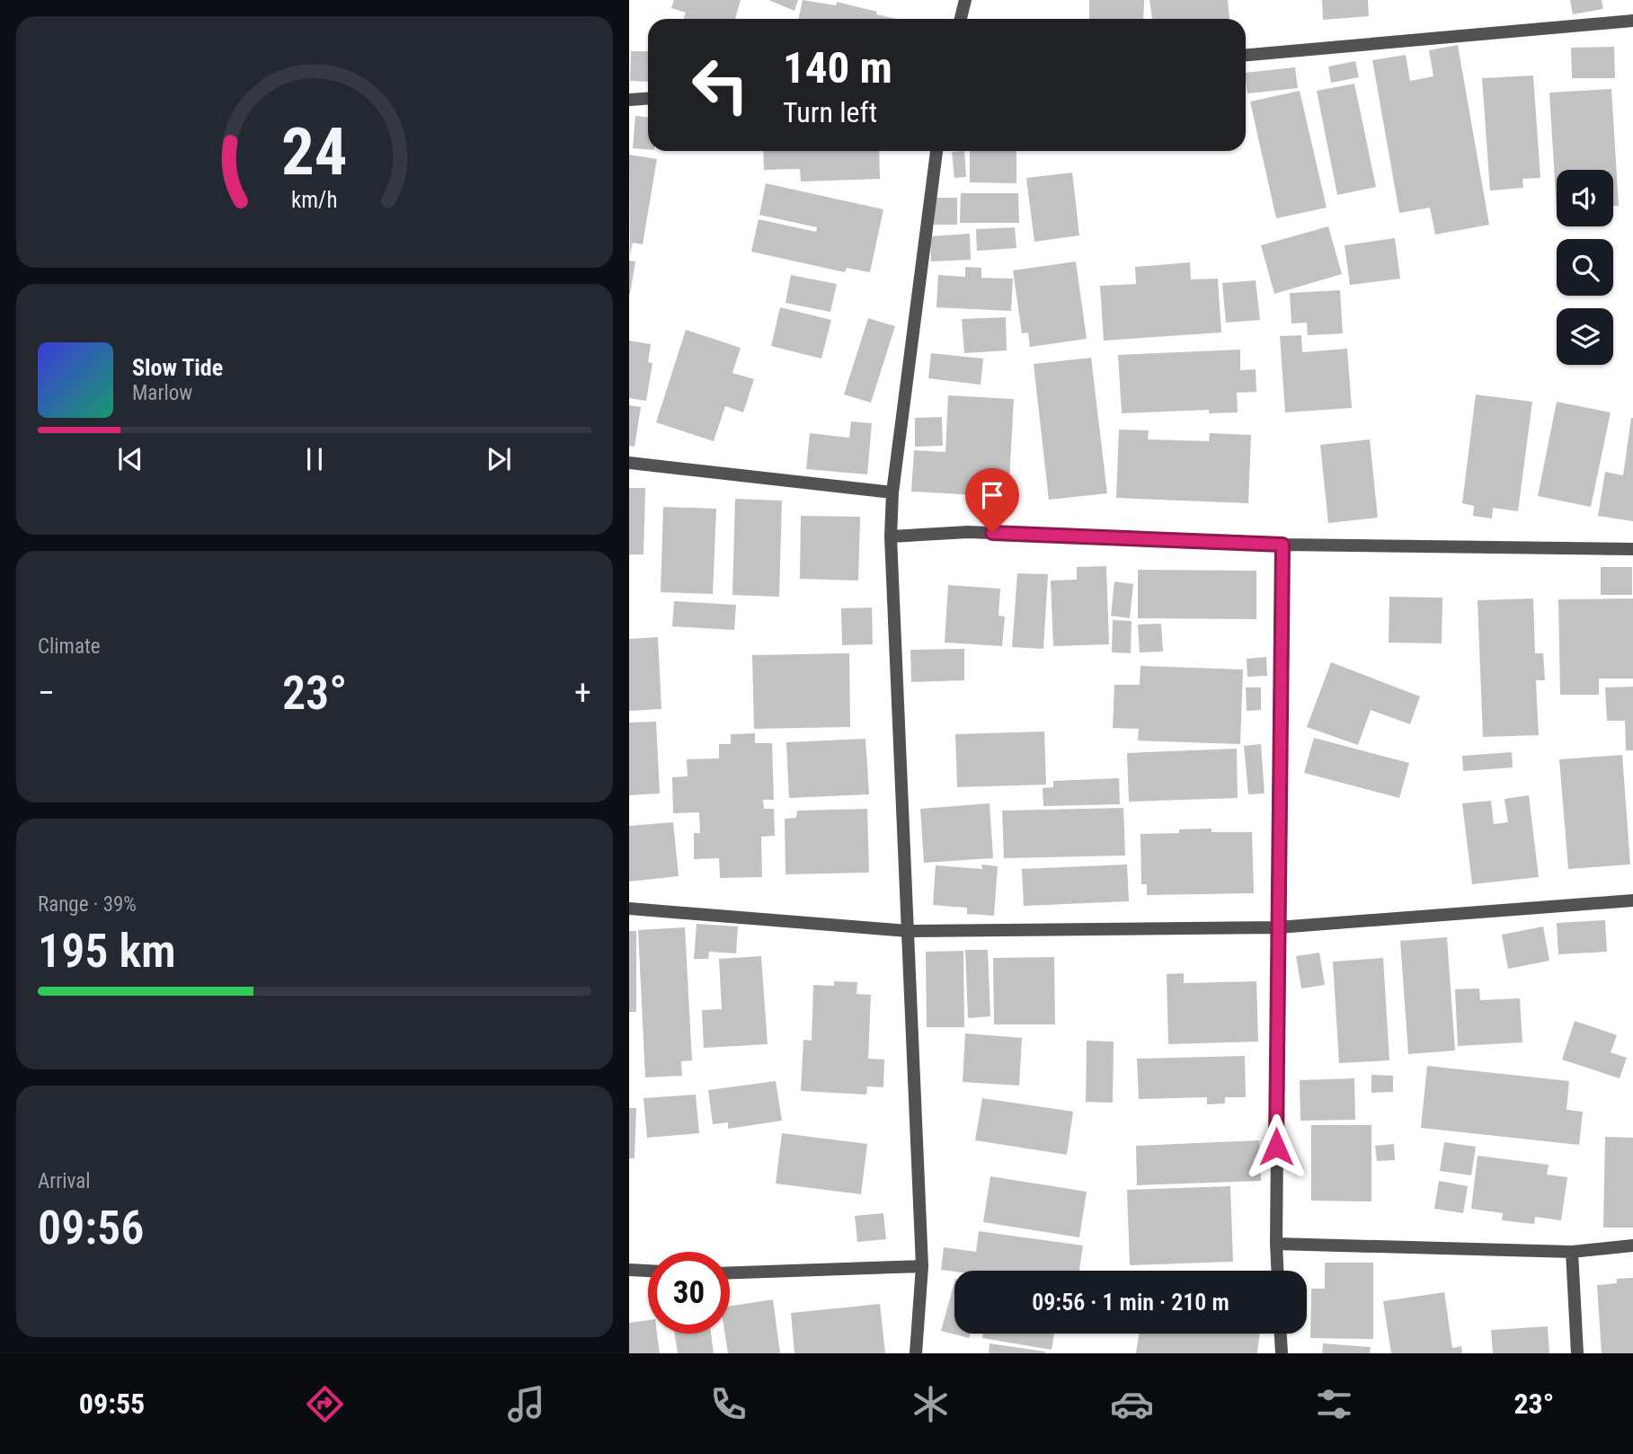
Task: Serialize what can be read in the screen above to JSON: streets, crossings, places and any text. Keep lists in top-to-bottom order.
{
  "page": {
    "turn": ["140 m", "Turn left"],
    "song": ["Slow Tide", "Marlow"],
    "tile": [
      "Climate",
      ["Range · 39%", "195 km"],
      ["Arrival", "09:56"]
    ],
    "heat": ["−", "23°", "+"],
    "limit": "30",
    "trip": "09:56 · 1 min · 210 m",
    "tabs": ["09:55", "23°"],
    "gauge": ["24", "km/h"]
  }
}
